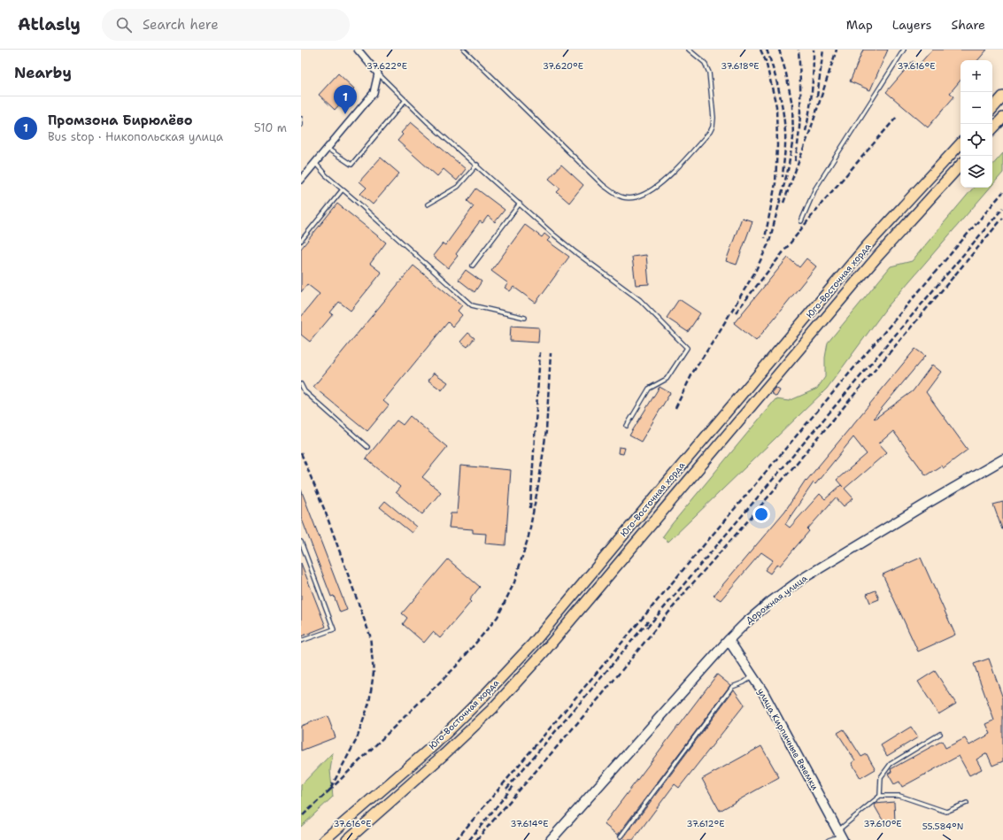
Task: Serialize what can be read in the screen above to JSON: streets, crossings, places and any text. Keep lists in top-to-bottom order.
{
  "streets": {
    "main road": ["Юго-Восточная хорда", "Дорожная улица", "улица Кирпичные Выемки"]
  },
  "crossings": [
    ["Дорожная улица", "улица Кирпичные Выемки"]
  ],
  "page": {
    "header": "Atlasly",
    "search": "Search here",
    "nav": ["Map", "Layers", "Share"],
    "heading": "Nearby",
    "map_buttons": ["+", "−"],
    "pins": "1",
    "list": [
      {
        "mark": "1",
        "name": "Промзона Бирюлёво",
        "note": "Bus stop · Никопольская улица",
        "value": "510 m"
      }
    ]
  },
  "coordinates": [
    "37.620°E",
    "37.622°E",
    "37.618°E",
    "37.616°E",
    "37.614°E",
    "37.612°E",
    "37.610°E",
    "55.584°N"
  ]
}
